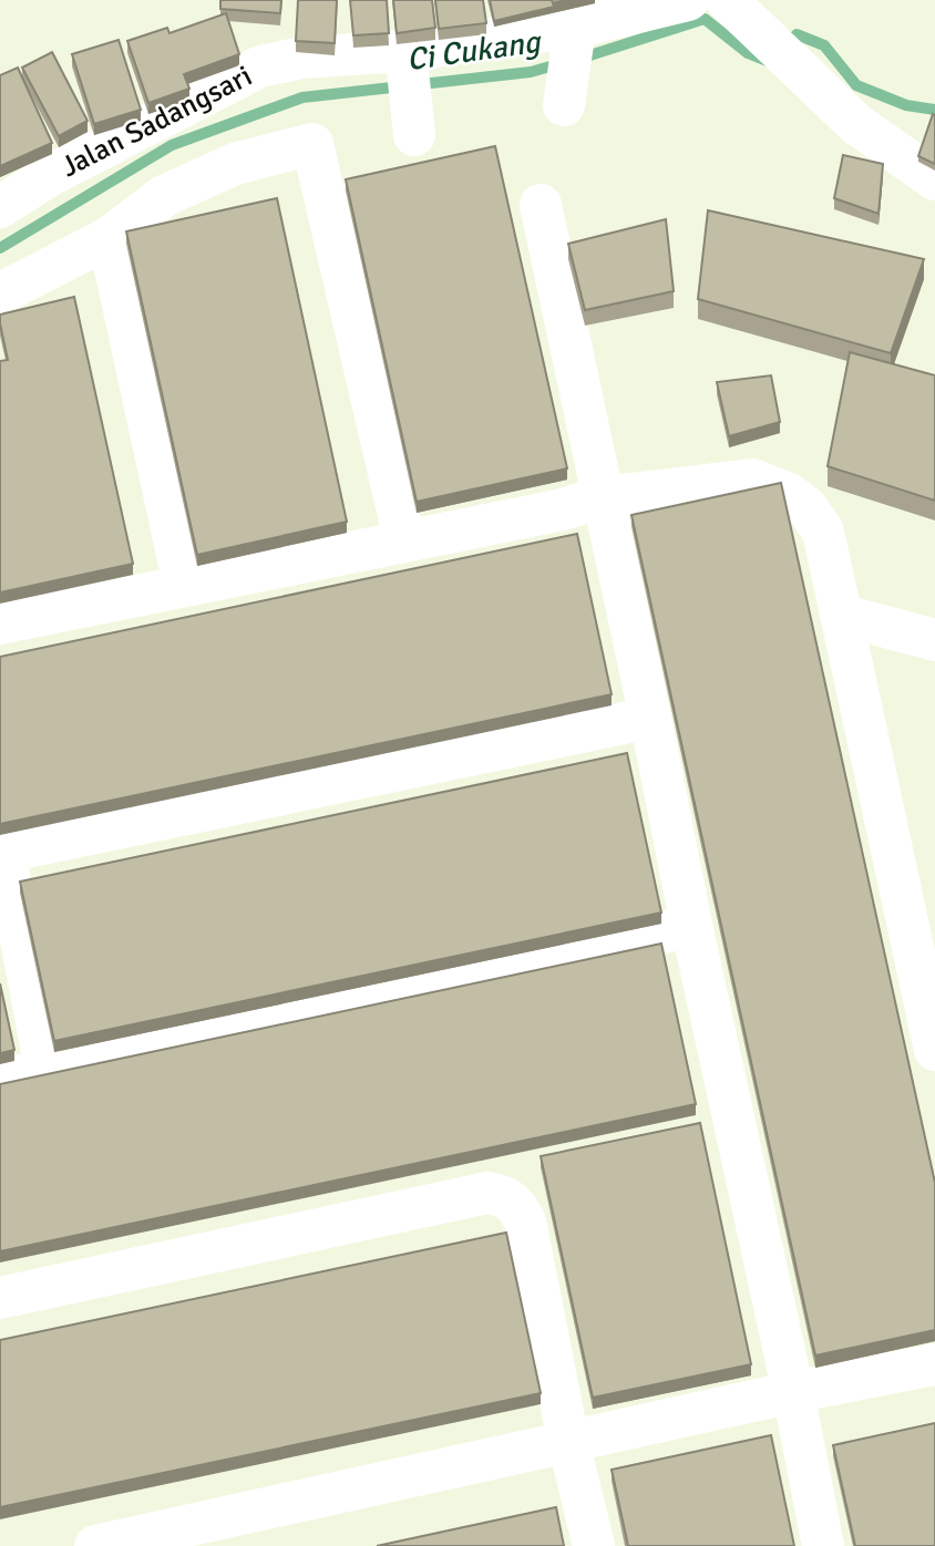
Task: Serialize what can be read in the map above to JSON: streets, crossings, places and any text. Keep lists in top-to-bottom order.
{
  "streets": {
    "street": ["Jalan Sadangsari"]
  },
  "water": ["Ci Cukang"]
}
